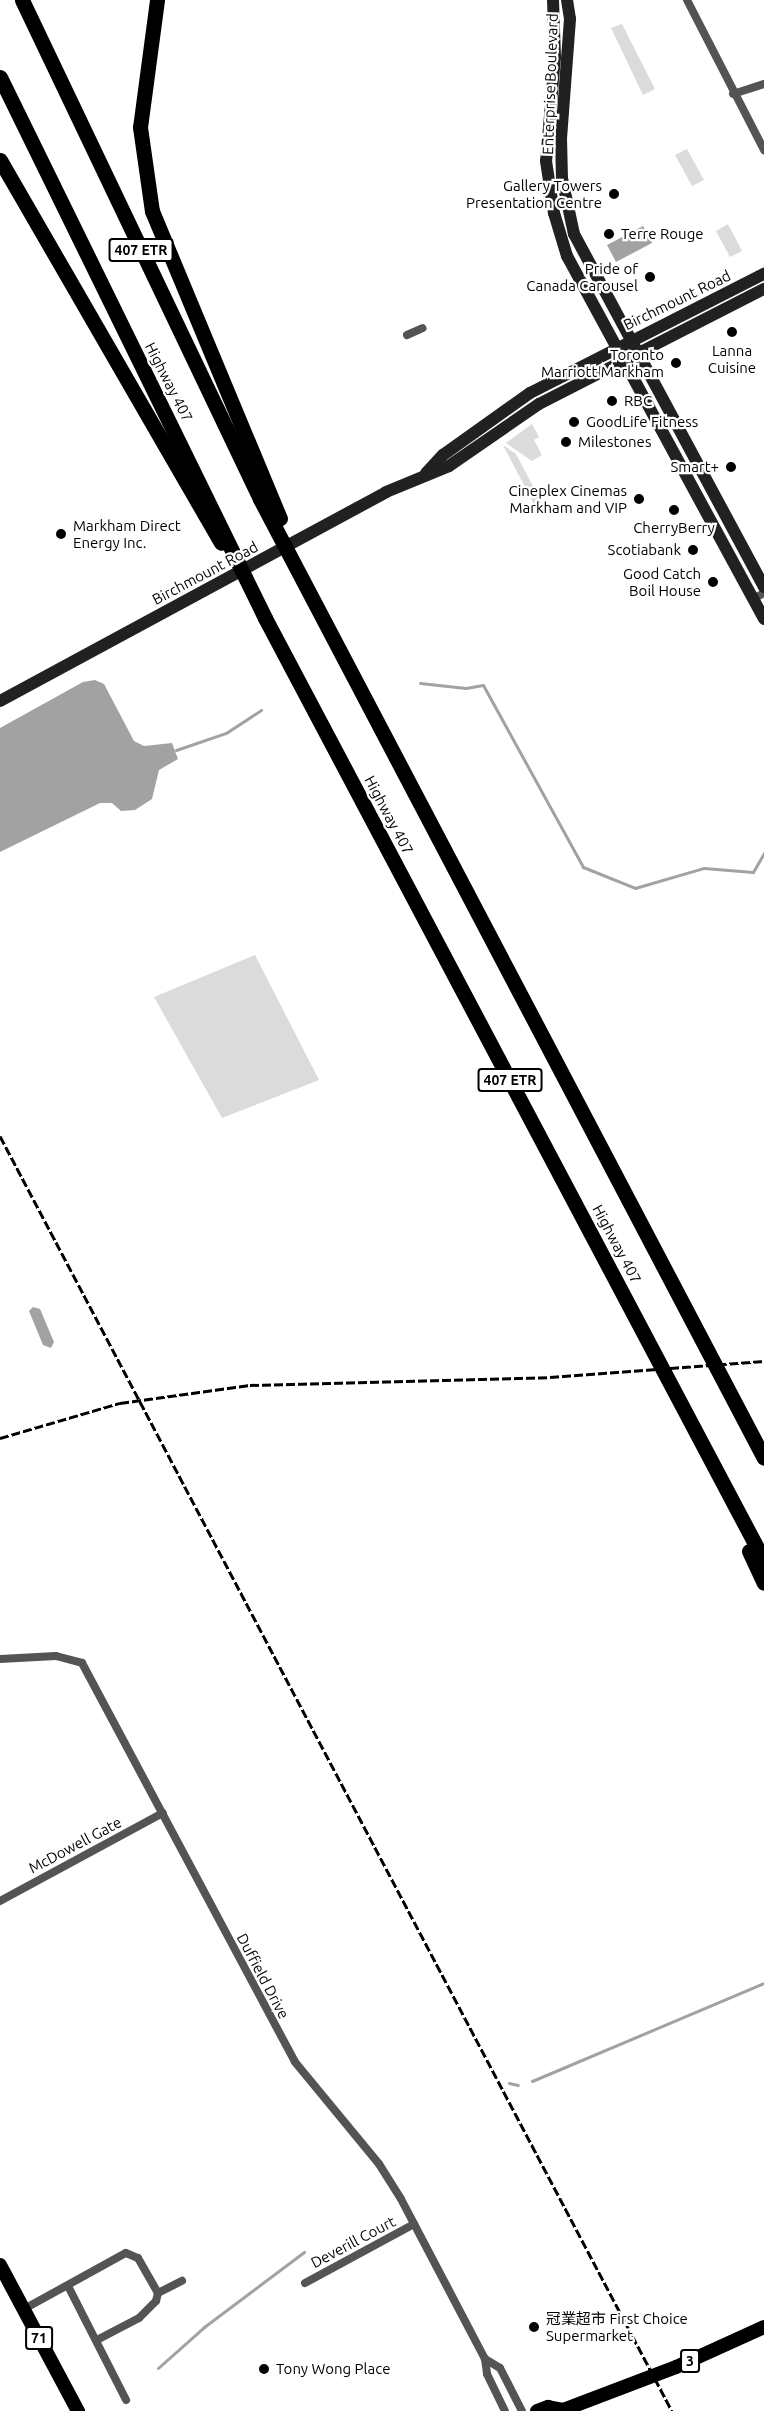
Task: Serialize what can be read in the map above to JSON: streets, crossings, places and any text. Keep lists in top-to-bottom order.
{
  "streets": {
    "highway": ["407 ETR", "Highway 407"],
    "main road": [
      "Enterprise Boulevard",
      "Birchmount Road",
      "71",
      "3"
    ],
    "street": ["McDowell Gate", "Duffield Drive", "Deverill Court"]
  },
  "crossings": [
    ["Enterprise Boulevard", "Birchmount Road"],
    ["McDowell Gate", "Duffield Drive"],
    ["Duffield Drive", "Deverill Court"]
  ],
  "places": [
    "Gallery Towers Presentation Centre",
    "Terre Rouge",
    "Pride of Canada Carousel",
    "Lanna Cuisine",
    "Toronto Marriott Markham",
    "RBC",
    "GoodLife Fitness",
    "Milestones",
    "Smart+",
    "Cineplex Cinemas Markham and VIP",
    "CherryBerry",
    "Markham Direct Energy Inc.",
    "Scotiabank",
    "Good Catch Boil House",
    "冠業超市 First Choice Supermarket",
    "Tony Wong Place"
  ]
}
